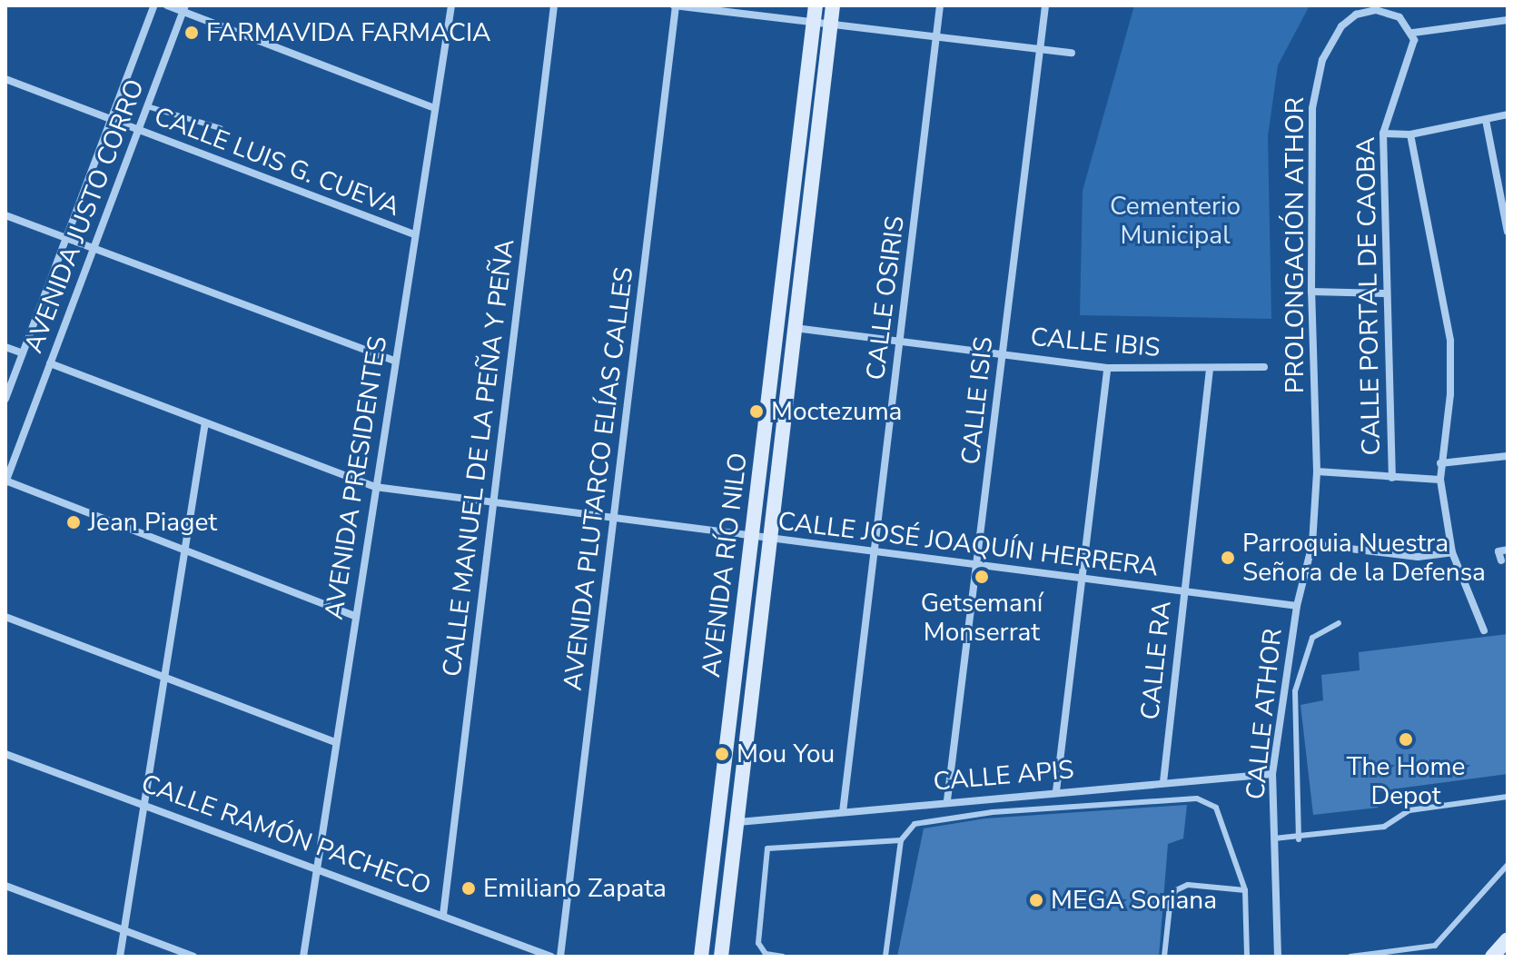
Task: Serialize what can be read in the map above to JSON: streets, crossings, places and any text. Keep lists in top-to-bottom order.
{
  "streets": {
    "main road": ["AVENIDA RÍO NILO"],
    "street": [
      "CALLE LUIS G. CUEVA",
      "AVENIDA JUSTO CORRO",
      "PROLONGACIÓN ATHOR",
      "CALLE PORTAL DE CAOBA",
      "CALLE OSIRIS",
      "CALLE IBIS",
      "CALLE ISIS",
      "CALLE MANUEL DE LA PEÑA Y PEÑA",
      "AVENIDA PRESIDENTES",
      "AVENIDA PLUTARCO ELÍAS CALLES",
      "CALLE JOSÉ JOAQUÍN HERRERA",
      "CALLE RA",
      "CALLE ATHOR",
      "CALLE APIS",
      "CALLE RAMÓN PACHECO"
    ]
  },
  "crossings": [
    ["CALLE LUIS G. CUEVA", "AVENIDA JUSTO CORRO"],
    ["CALLE LUIS G. CUEVA", "AVENIDA PRESIDENTES"],
    ["AVENIDA JUSTO CORRO", "CALLE JOSÉ JOAQUÍN HERRERA"],
    ["PROLONGACIÓN ATHOR", "CALLE PORTAL DE CAOBA"],
    ["PROLONGACIÓN ATHOR", "CALLE JOSÉ JOAQUÍN HERRERA"],
    ["PROLONGACIÓN ATHOR", "CALLE ATHOR"],
    ["CALLE OSIRIS", "CALLE IBIS"],
    ["CALLE OSIRIS", "CALLE JOSÉ JOAQUÍN HERRERA"],
    ["CALLE OSIRIS", "CALLE APIS"],
    ["CALLE IBIS", "CALLE ISIS"],
    ["CALLE IBIS", "AVENIDA RÍO NILO"],
    ["CALLE IBIS", "CALLE RA"],
    ["CALLE ISIS", "CALLE JOSÉ JOAQUÍN HERRERA"],
    ["CALLE ISIS", "CALLE APIS"],
    ["CALLE MANUEL DE LA PEÑA Y PEÑA", "CALLE JOSÉ JOAQUÍN HERRERA"],
    ["CALLE MANUEL DE LA PEÑA Y PEÑA", "CALLE RAMÓN PACHECO"],
    ["AVENIDA PRESIDENTES", "CALLE JOSÉ JOAQUÍN HERRERA"],
    ["AVENIDA PRESIDENTES", "CALLE RAMÓN PACHECO"],
    ["AVENIDA PLUTARCO ELÍAS CALLES", "CALLE JOSÉ JOAQUÍN HERRERA"],
    ["CALLE JOSÉ JOAQUÍN HERRERA", "AVENIDA RÍO NILO"],
    ["CALLE JOSÉ JOAQUÍN HERRERA", "CALLE RA"],
    ["CALLE JOSÉ JOAQUÍN HERRERA", "CALLE ATHOR"],
    ["AVENIDA RÍO NILO", "CALLE APIS"],
    ["CALLE RA", "CALLE APIS"],
    ["CALLE ATHOR", "CALLE APIS"]
  ],
  "parks": ["Cementerio Municipal"],
  "places": [
    "FARMAVIDA FARMACIA",
    "Moctezuma",
    "Jean Piaget",
    "Parroquia Nuestra Señora de la Defensa",
    "Getsemaní Monserrat",
    "The Home Depot",
    "Mou You",
    "Emiliano Zapata",
    "MEGA Soriana"
  ]
}
